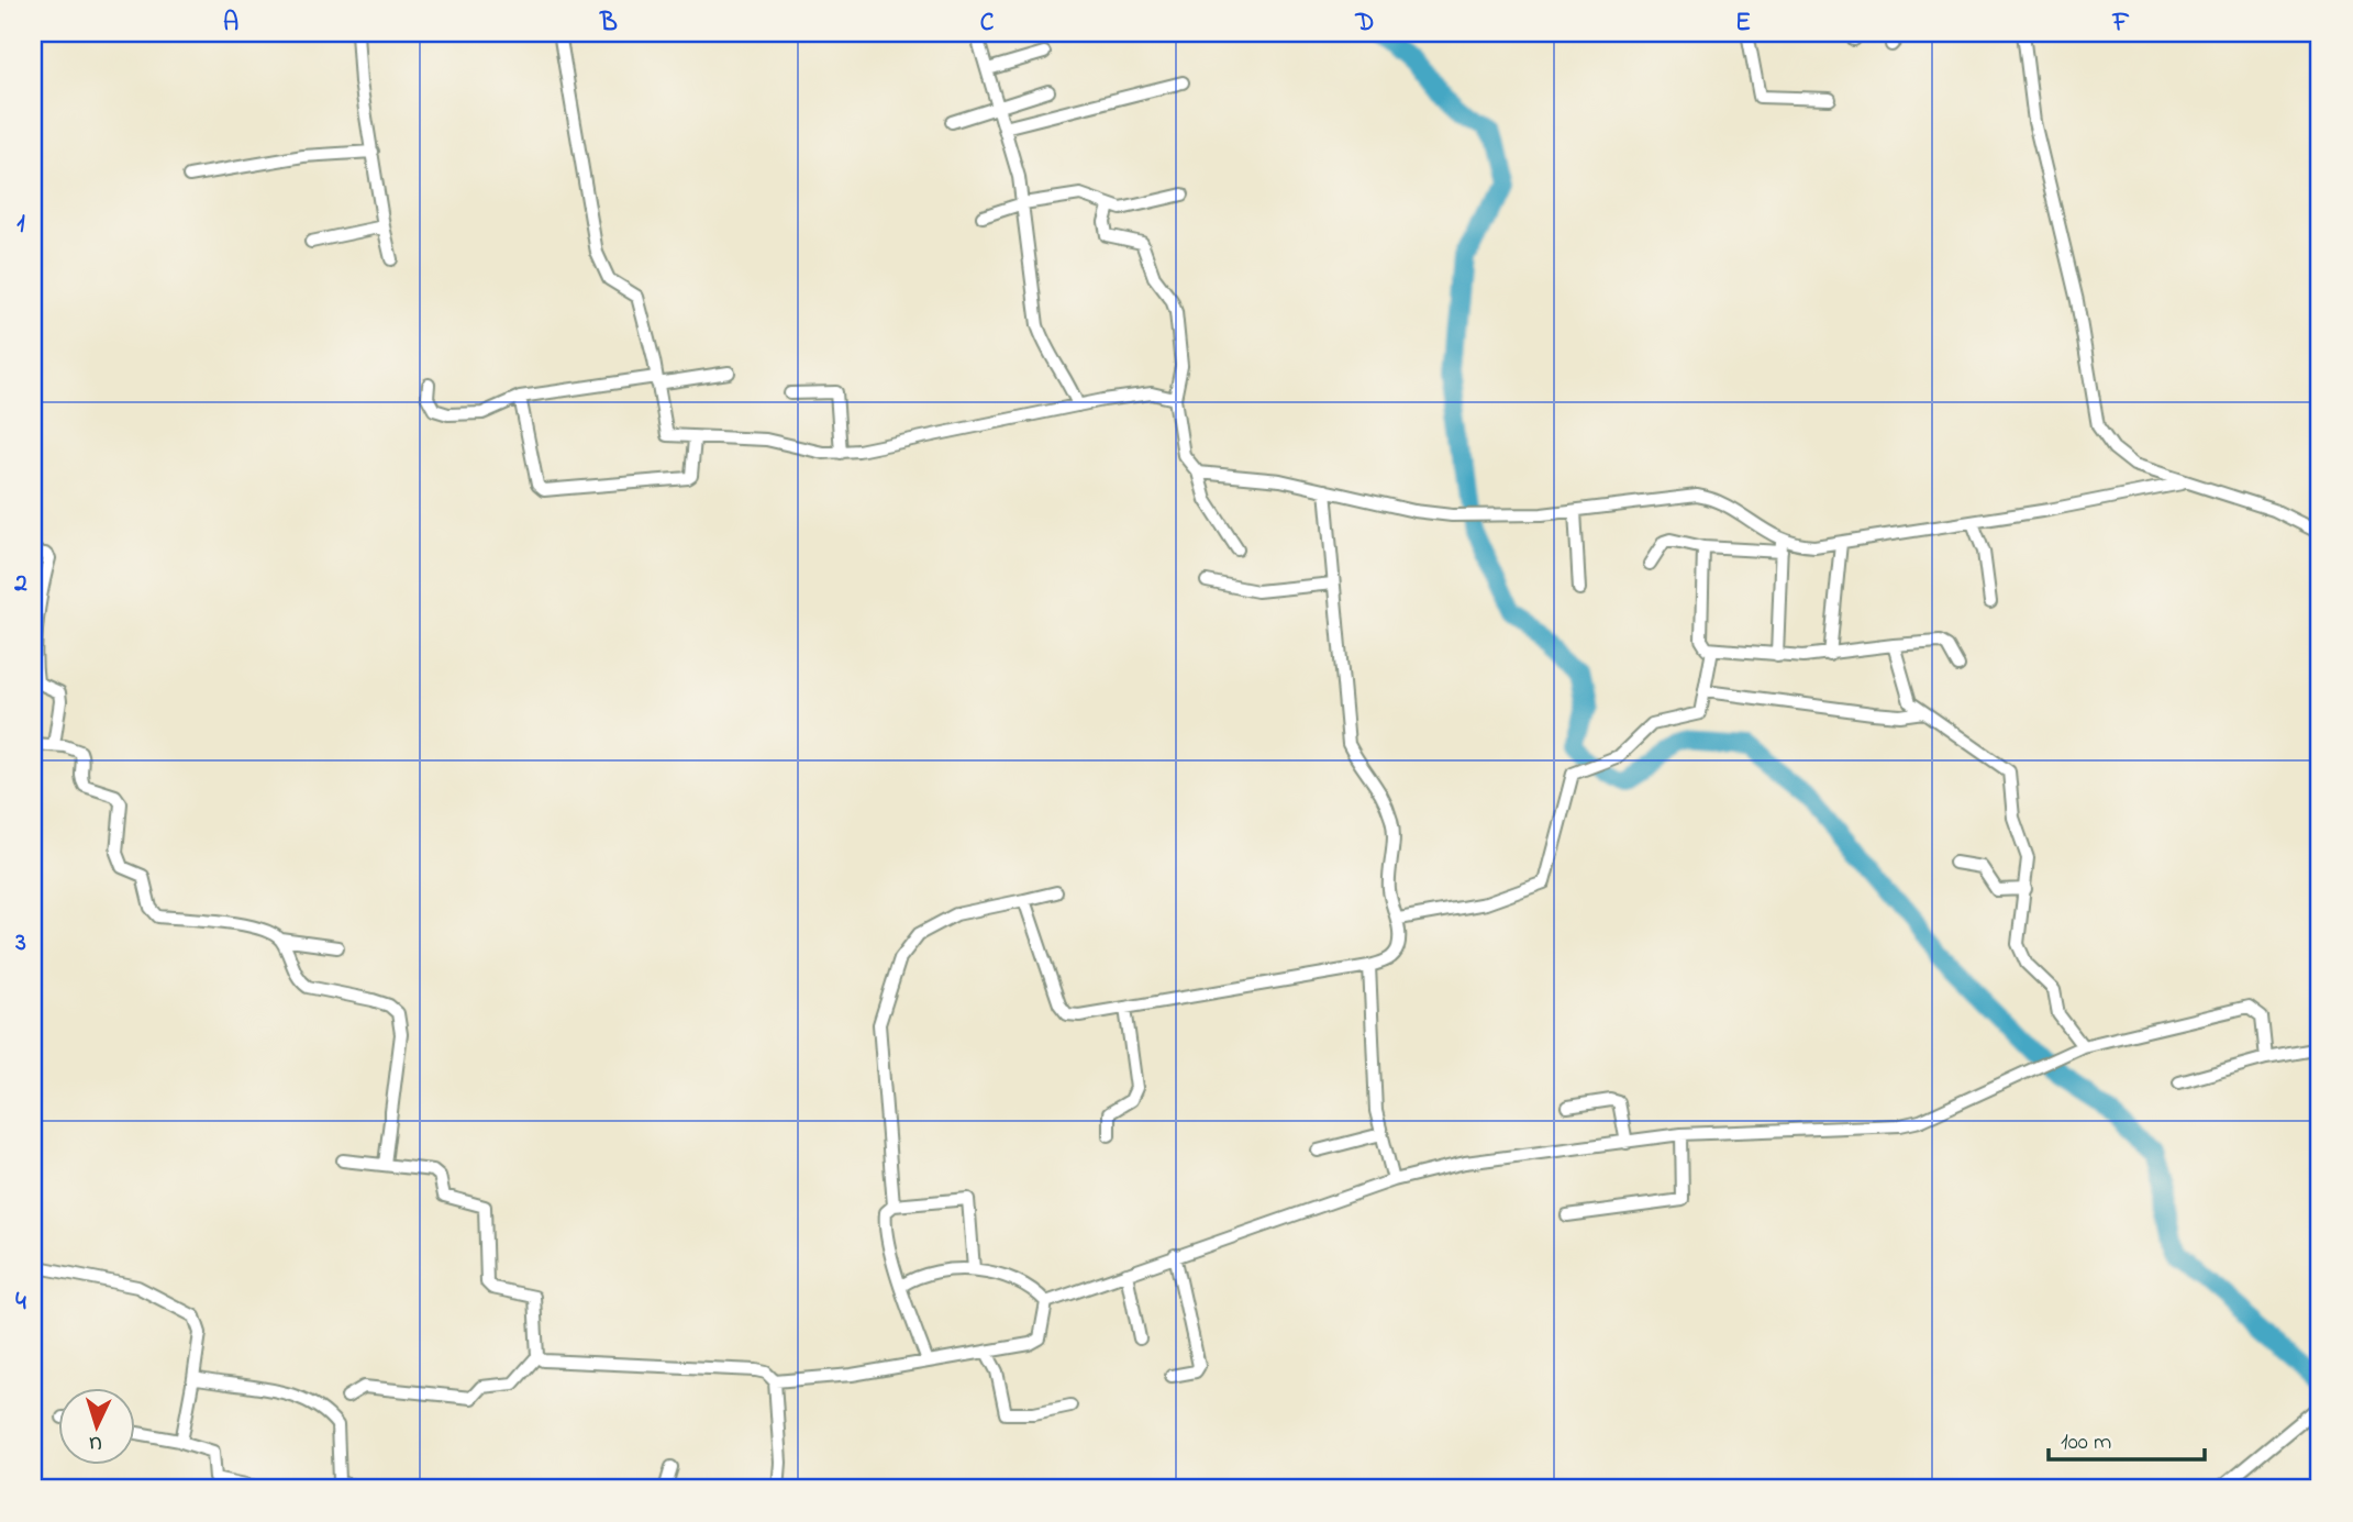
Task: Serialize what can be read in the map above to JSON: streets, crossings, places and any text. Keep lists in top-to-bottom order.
{
  "scale_bar": "100 m",
  "north": "bottom",
  "grid": {
    "columns": [
      "A",
      "B",
      "C",
      "D",
      "E",
      "F"
    ],
    "rows": [
      "1",
      "2",
      "3",
      "4"
    ]
  }
}
